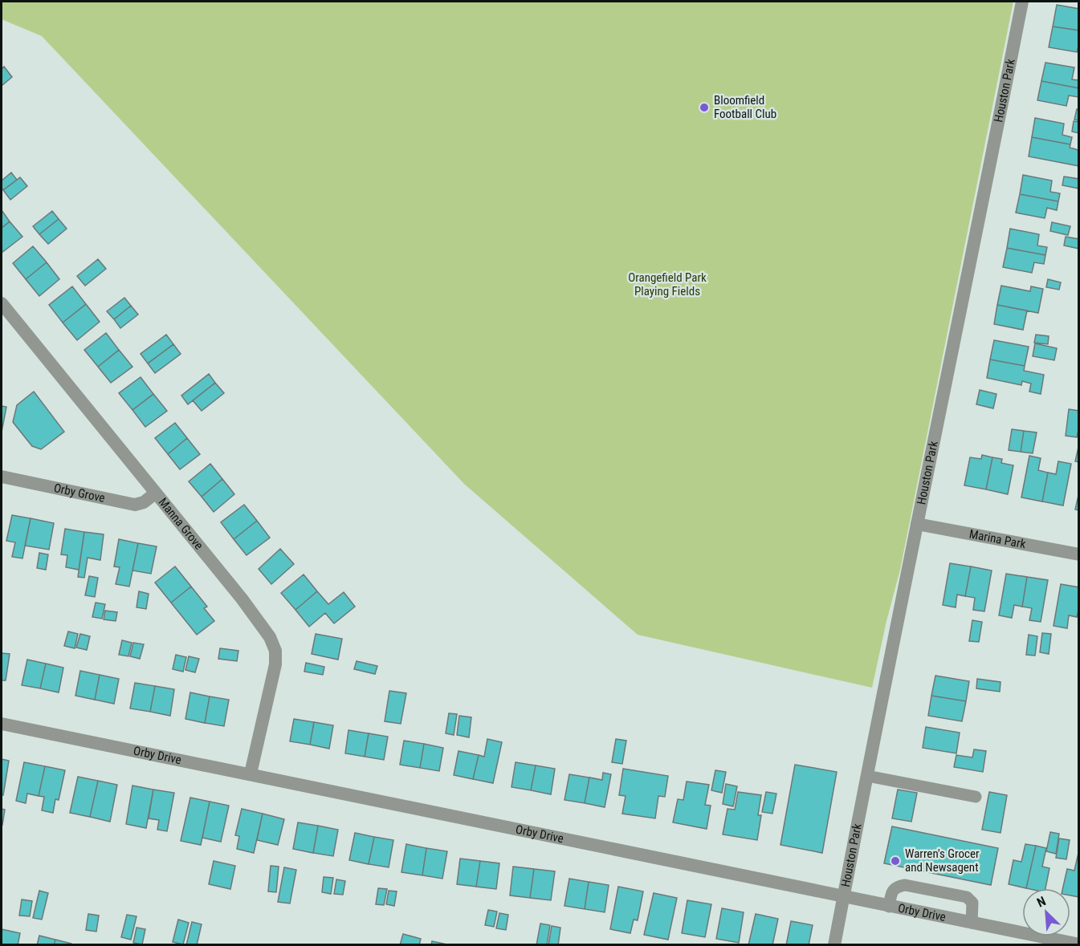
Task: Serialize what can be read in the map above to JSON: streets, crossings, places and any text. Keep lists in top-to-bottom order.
{
  "streets": {
    "street": [
      "Houston Park",
      "Orby Grove",
      "Manna Grove",
      "Marina Park",
      "Orby Drive"
    ]
  },
  "crossings": [
    ["Houston Park", "Marina Park"],
    ["Houston Park", "Orby Drive"],
    ["Orby Grove", "Manna Grove"],
    ["Manna Grove", "Orby Drive"]
  ],
  "parks": ["Orangefield Park Playing Fields"],
  "places": ["Bloomfield Football Club", "Warren's Grocer and Newsagent"],
  "north": "top left"
}
